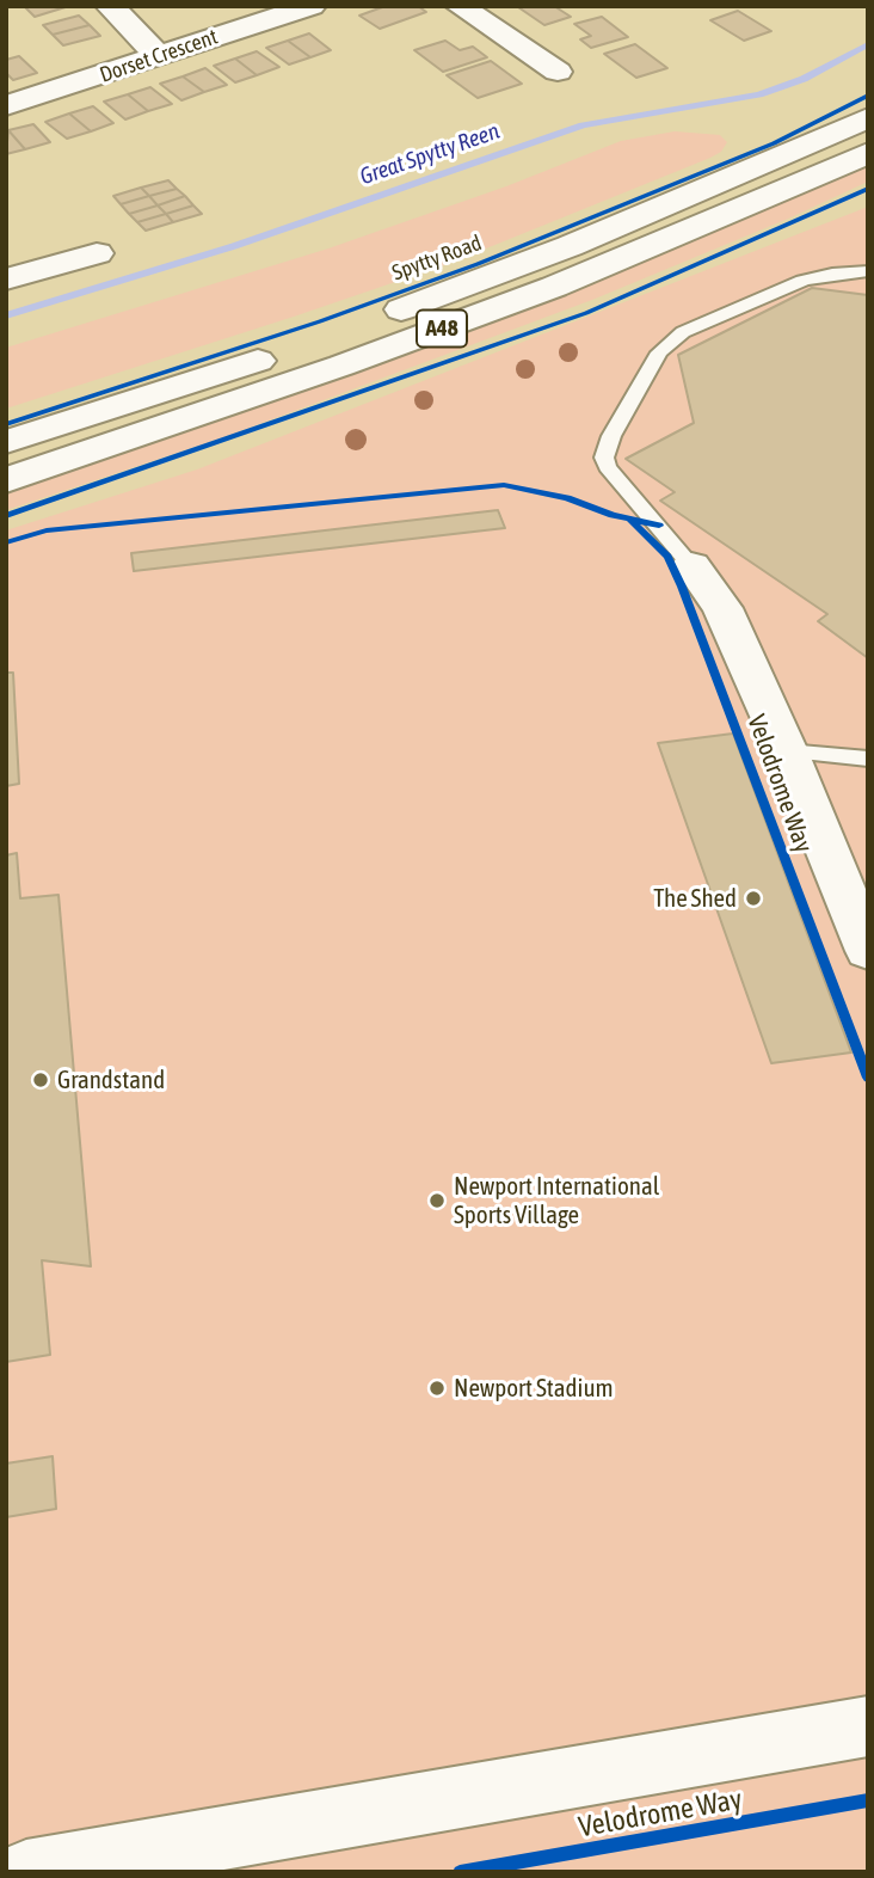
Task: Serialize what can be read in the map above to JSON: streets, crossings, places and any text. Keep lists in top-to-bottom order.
{
  "streets": {
    "main road": [
      "Dorset Crescent",
      "Spytty Road",
      "A48",
      "Velodrome Way"
    ]
  },
  "water": ["Great Spytty Reen"],
  "places": [
    "The Shed",
    "Grandstand",
    "Newport International Sports Village",
    "Newport Stadium"
  ]
}
